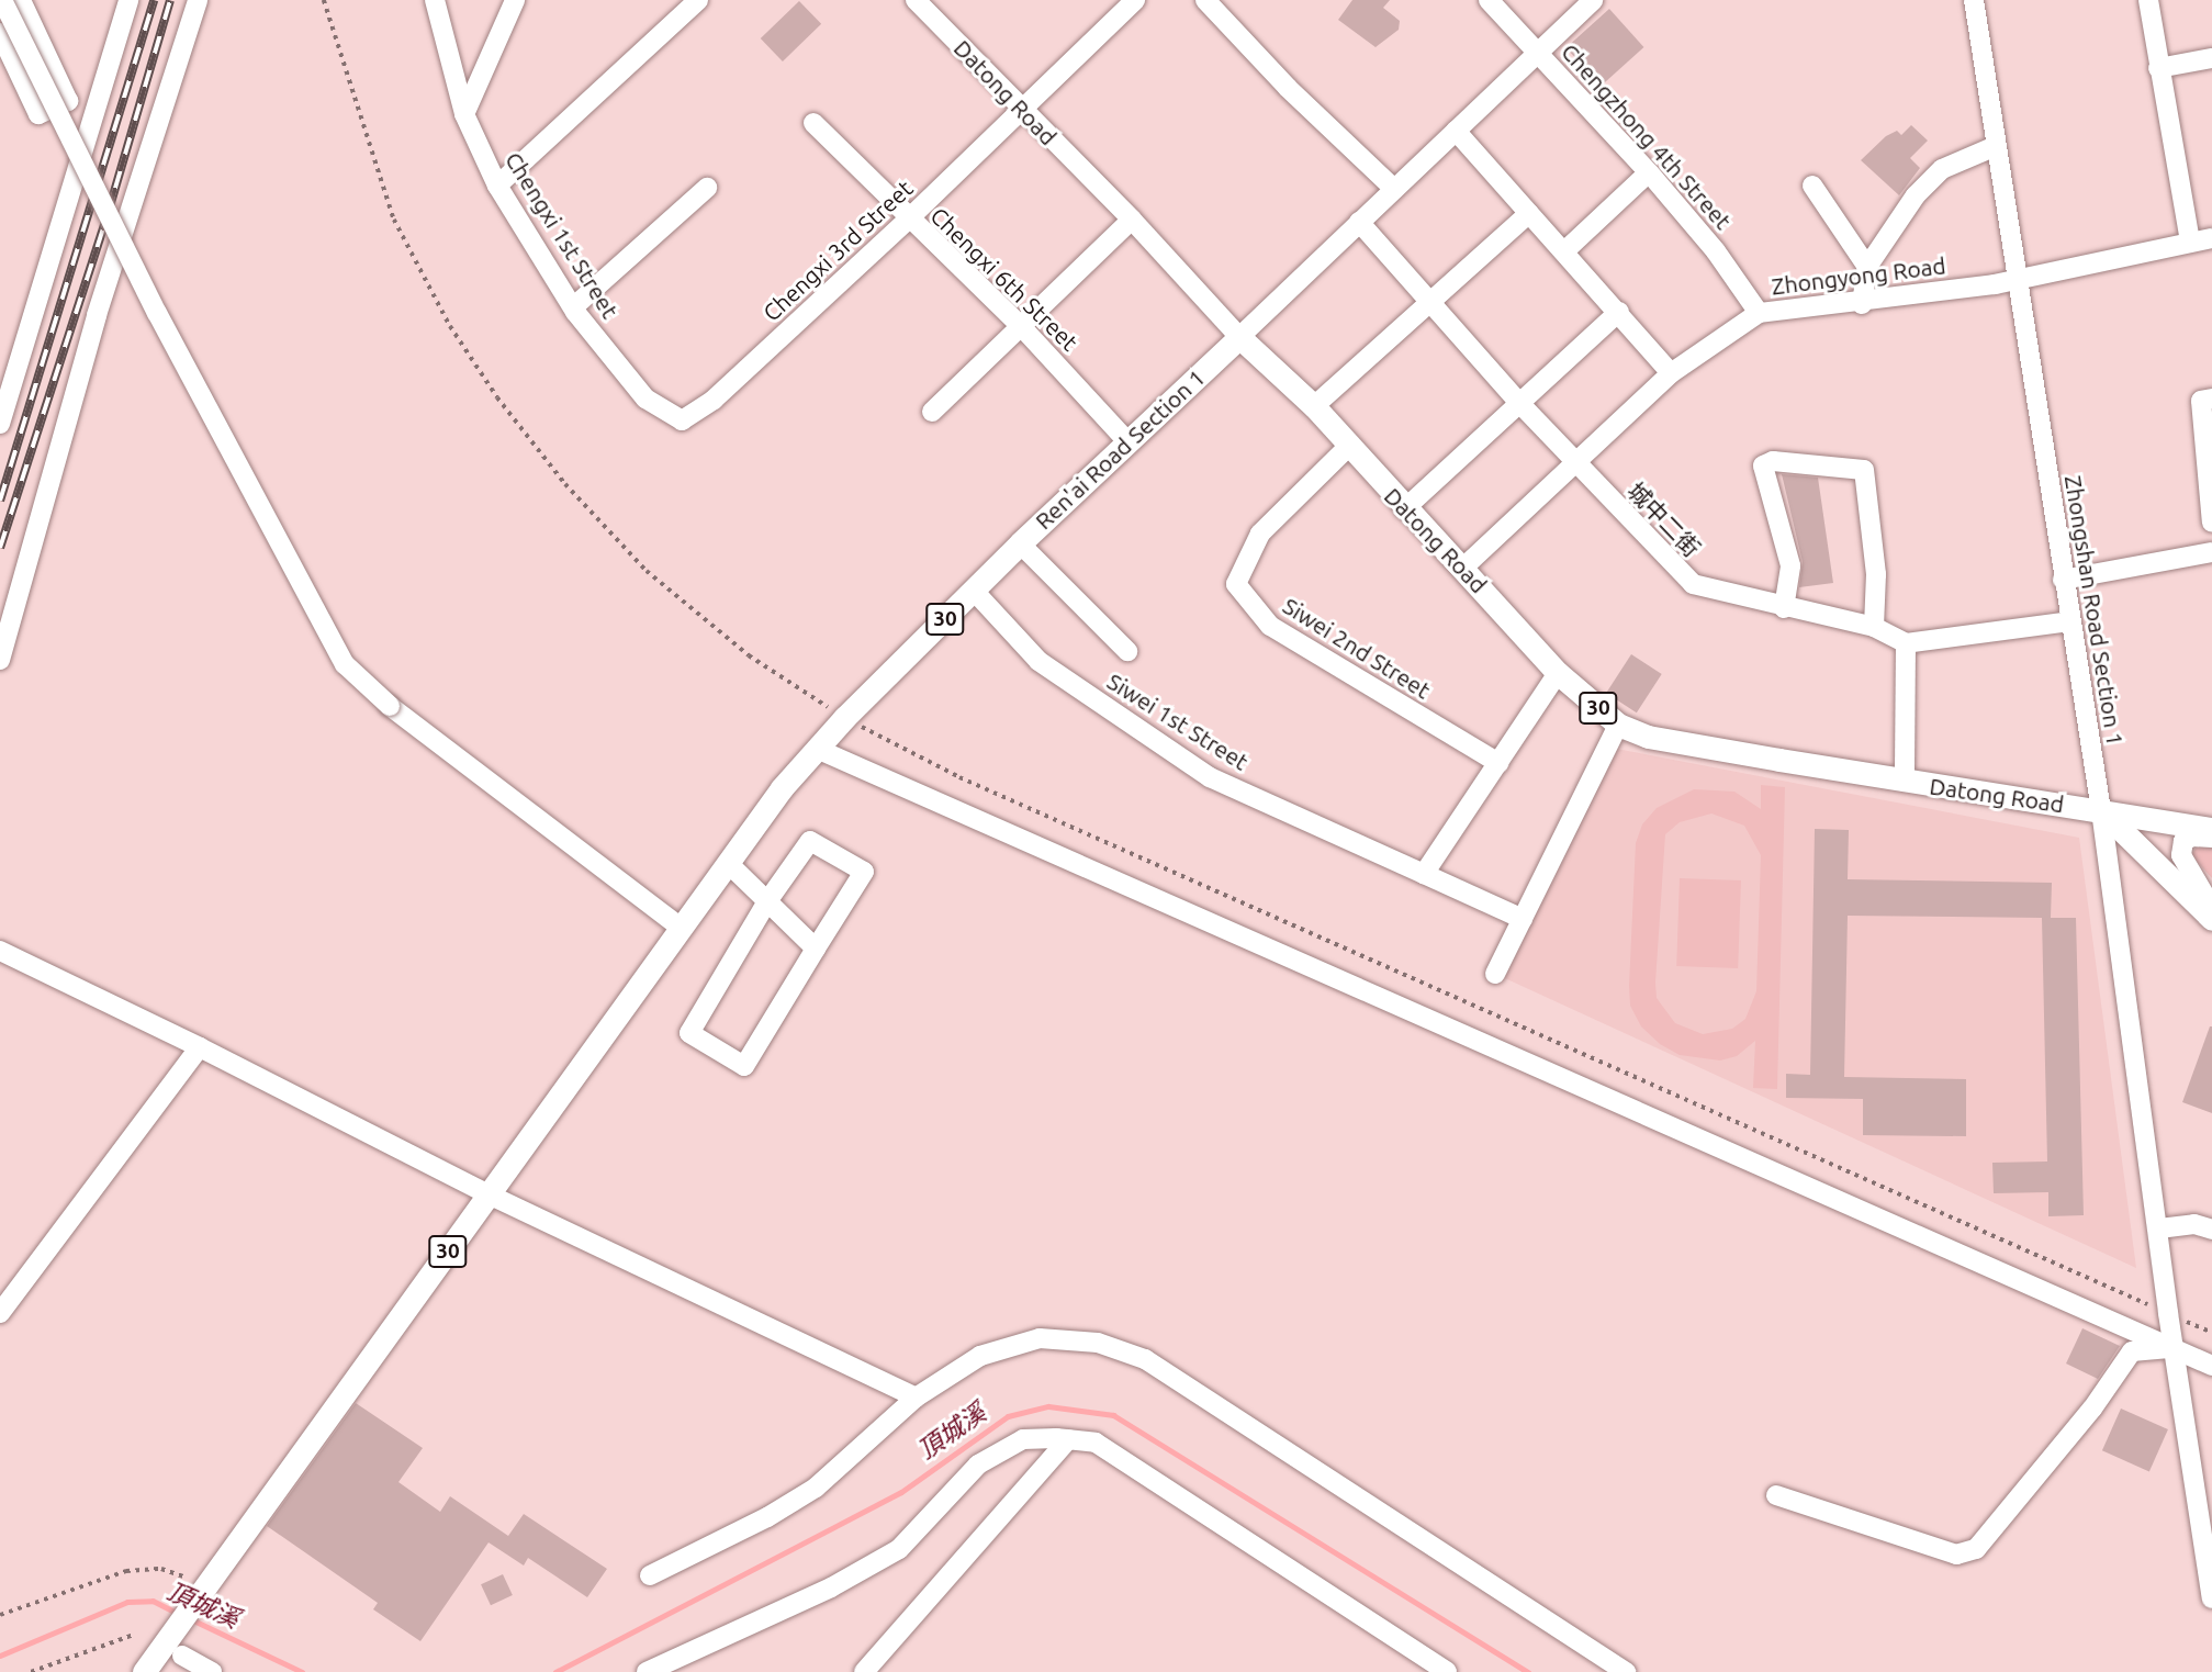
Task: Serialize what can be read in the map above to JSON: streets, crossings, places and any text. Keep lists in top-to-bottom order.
{
  "streets": {
    "main road": ["Datong Road", "Ren'ai Road Section 1", "30"],
    "street": [
      "Chengzhong 4th Street",
      "Chengxi 1st Street",
      "Chengxi 3rd Street",
      "Zhongyong Road",
      "Chengxi 6th Street",
      "城中二街",
      "Zhongshan Road Section 1",
      "Siwei 2nd Street",
      "Siwei 1st Street"
    ]
  },
  "crossings": [
    ["Datong Road", "Chengxi 3rd Street"],
    ["Datong Road", "Zhongyong Road"],
    ["Datong Road", "Ren'ai Road Section 1"],
    ["Datong Road", "Zhongshan Road Section 1"],
    ["Datong Road", "30"],
    ["Datong Road", "Siwei 2nd Street"],
    ["Chengzhong 4th Street", "Zhongyong Road"],
    ["Chengzhong 4th Street", "Ren'ai Road Section 1"],
    ["Chengxi 1st Street", "Chengxi 3rd Street"],
    ["Chengxi 3rd Street", "Chengxi 6th Street"],
    ["Zhongyong Road", "城中二街"],
    ["Zhongyong Road", "Zhongshan Road Section 1"],
    ["Chengxi 6th Street", "Ren'ai Road Section 1"],
    ["Ren'ai Road Section 1", "城中二街"],
    ["Ren'ai Road Section 1", "30"],
    ["Ren'ai Road Section 1", "Siwei 1st Street"],
    ["Zhongshan Road Section 1", "30"]
  ],
  "water": ["頂城溪"]
}
